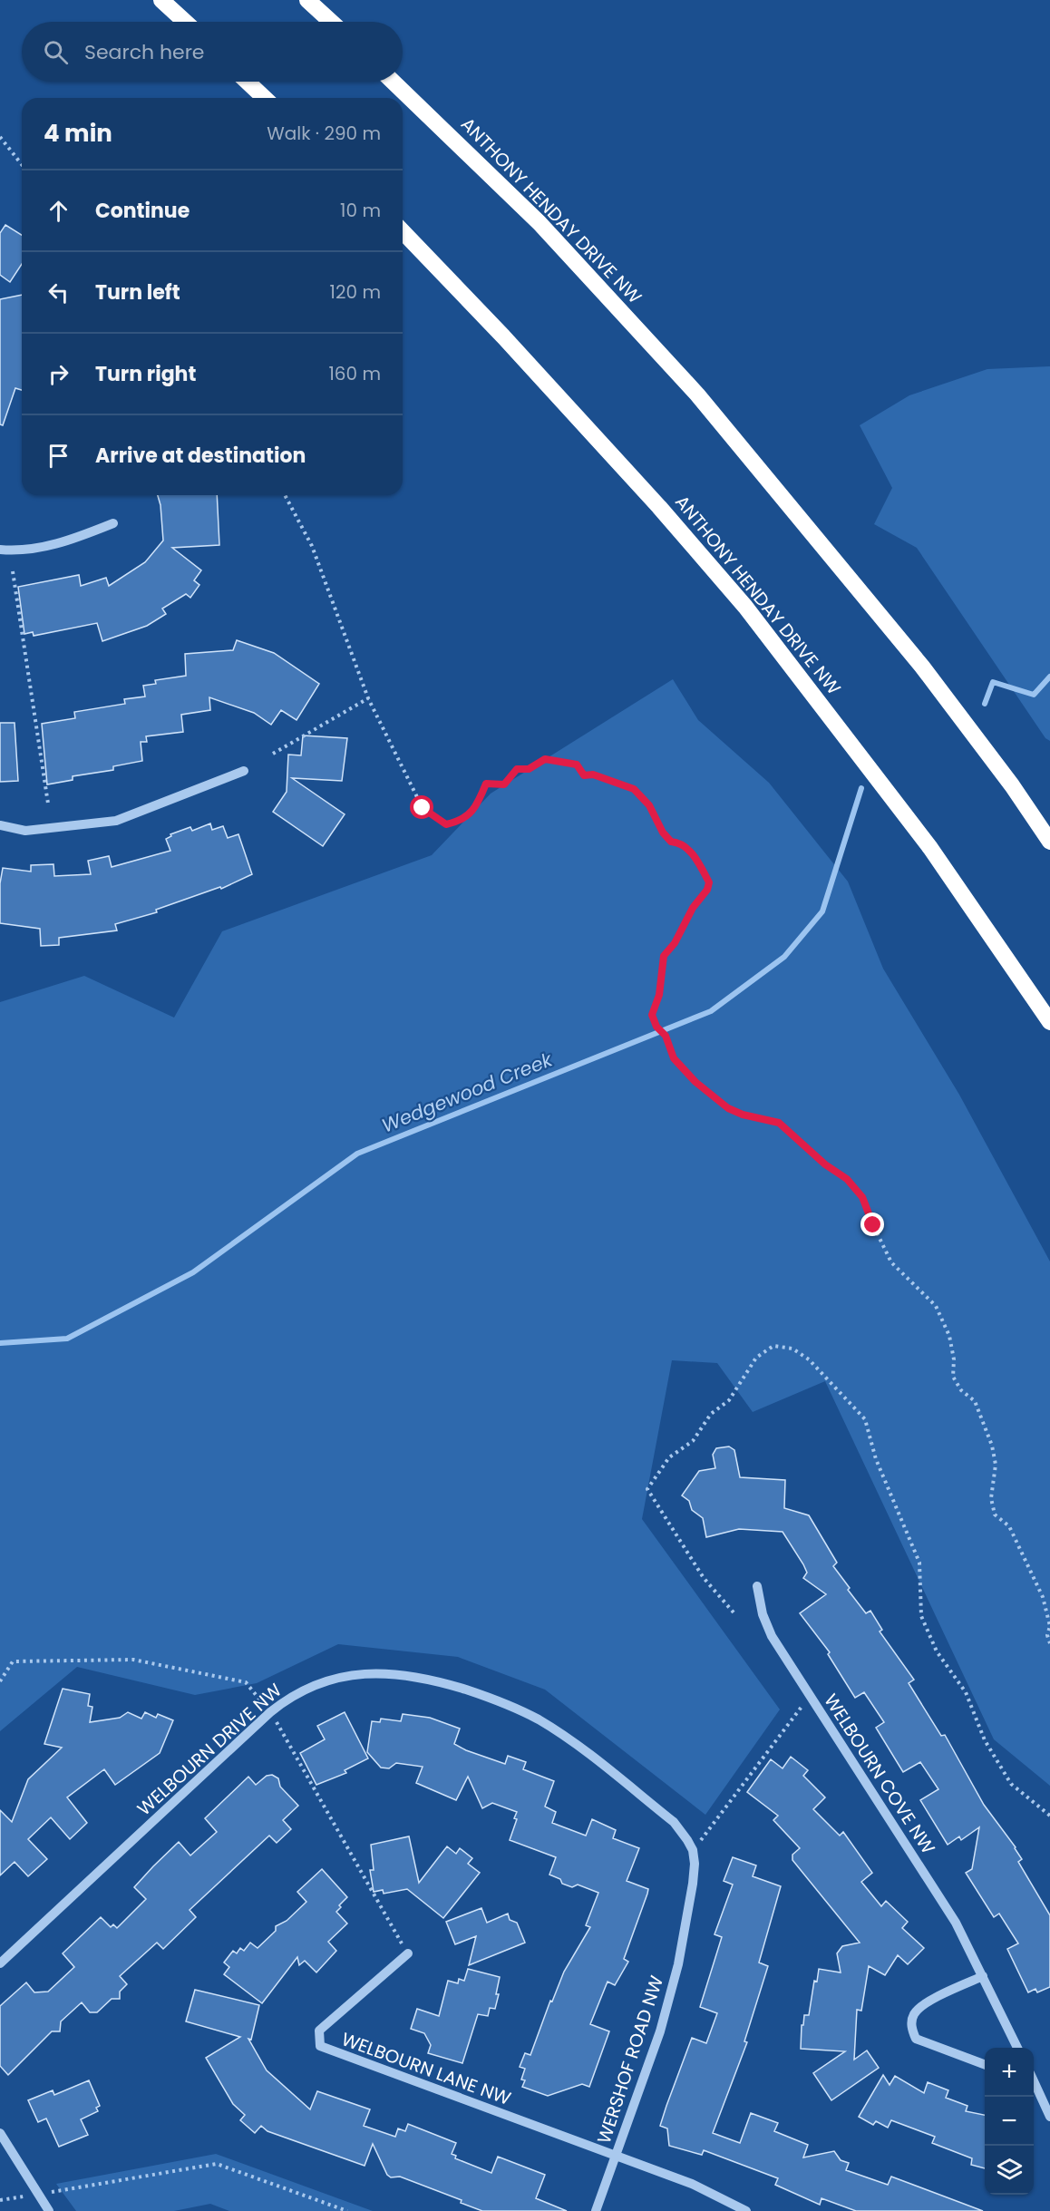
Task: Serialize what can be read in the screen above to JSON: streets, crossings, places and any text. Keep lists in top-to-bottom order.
{
  "streets": {
    "highway": ["ANTHONY HENDAY DRIVE NW"],
    "street": [
      "WELBOURN DRIVE NW",
      "WELBOURN COVE NW",
      "WERSHOF ROAD NW",
      "WELBOURN LANE NW"
    ]
  },
  "crossings": [
    ["WELBOURN DRIVE NW", "WERSHOF ROAD NW"],
    ["WERSHOF ROAD NW", "WELBOURN LANE NW"]
  ],
  "water": ["Wedgewood Creek"],
  "page": {
    "search": "Search here",
    "heading": ["4 min", "Walk · 290 m"],
    "list": [
      ["Continue", "10 m"],
      ["Turn left", "120 m"],
      ["Turn right", "160 m"],
      "Arrive at destination"
    ],
    "map_buttons": ["+", "−"]
  }
}
